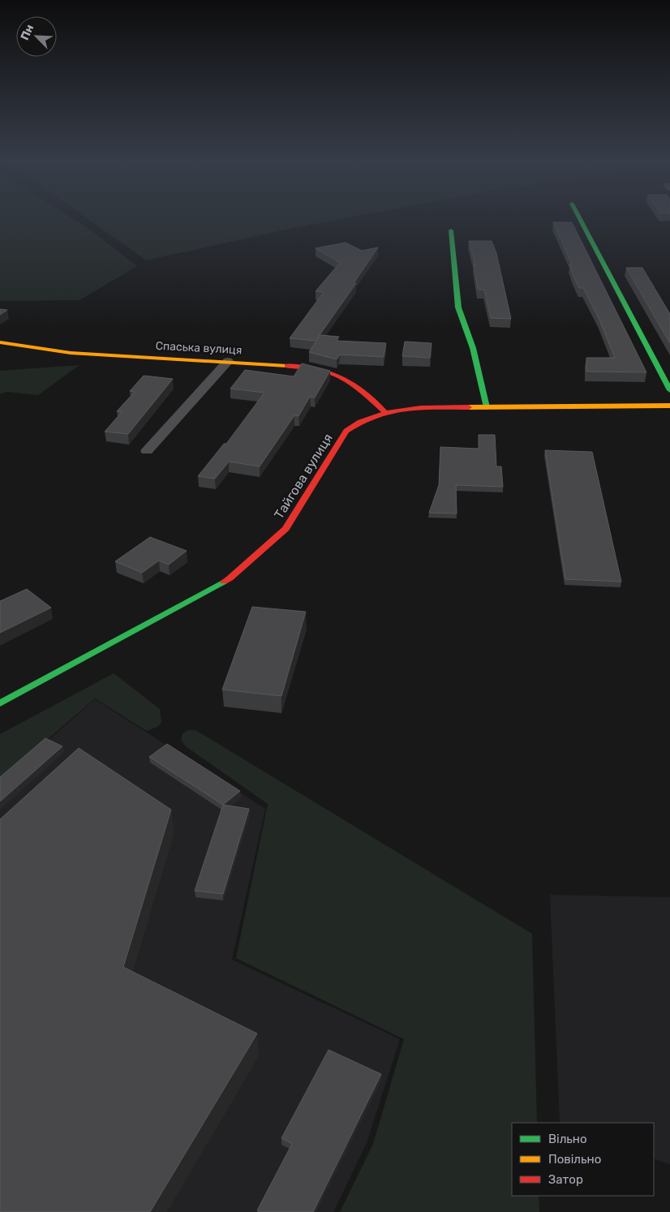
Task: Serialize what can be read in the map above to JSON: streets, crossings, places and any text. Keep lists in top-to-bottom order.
{
  "streets": {
    "street": ["Спаська вулиця", "Тайгова вулиця"]
  },
  "crossings": [
    ["Спаська вулиця", "Тайгова вулиця"]
  ],
  "legend": ["Вільно", "Повільно", "Затор"],
  "north": "top left"
}
